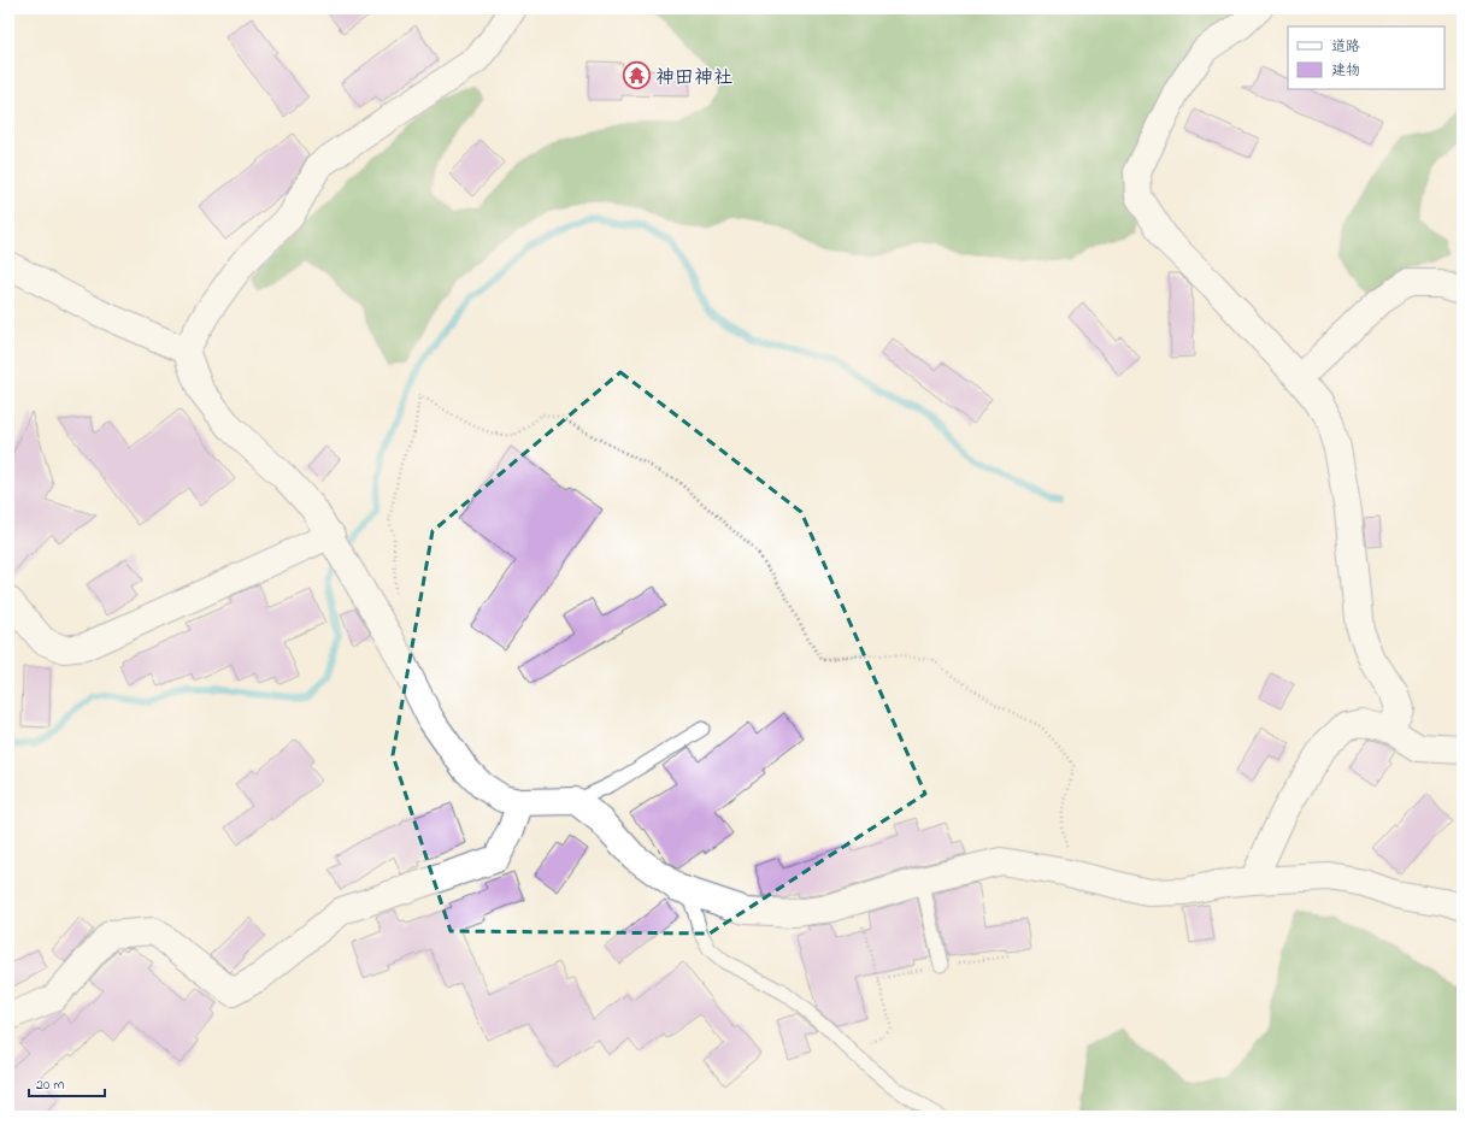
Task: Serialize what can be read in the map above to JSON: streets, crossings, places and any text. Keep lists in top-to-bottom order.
{
  "places": {
    "temple": ["神田神社"]
  },
  "legend": ["道路", "建物"],
  "scale_bar": "20 m"
}
